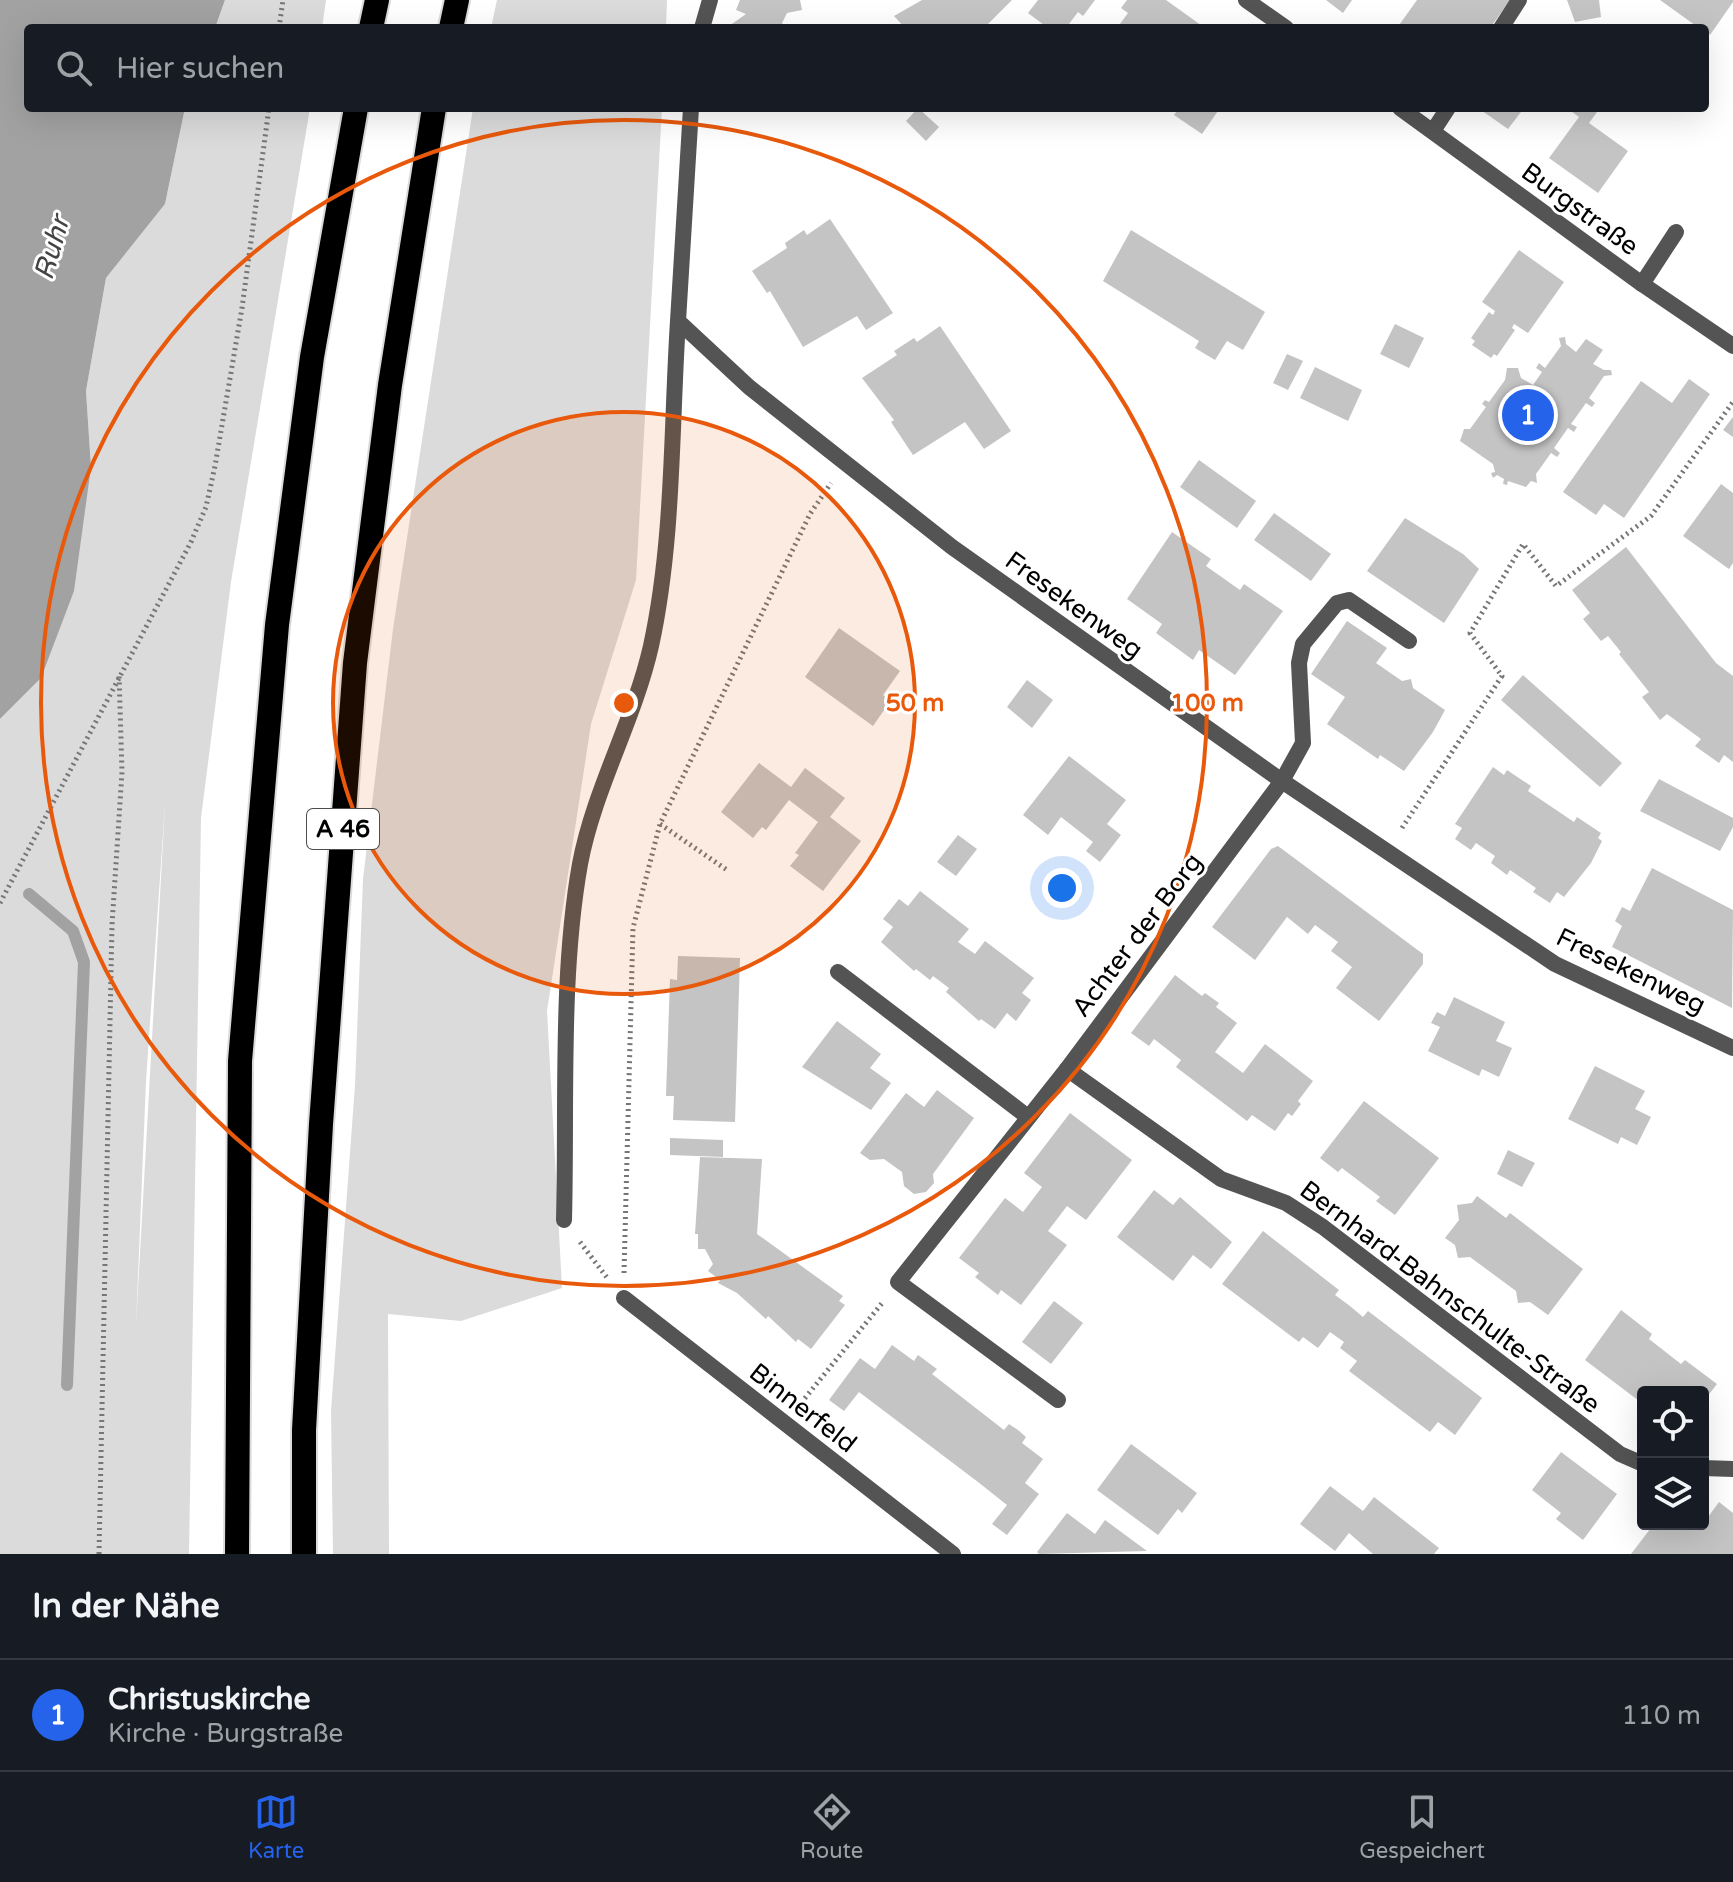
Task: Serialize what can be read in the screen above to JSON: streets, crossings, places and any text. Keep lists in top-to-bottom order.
{
  "streets": {
    "highway": ["A 46"],
    "street": [
      "Burgstraße",
      "Fresekenweg",
      "Achter der Borg",
      "Bernhard-Bahnschulte-Straße",
      "Binnerfeld"
    ]
  },
  "crossings": [
    ["Fresekenweg", "Achter der Borg"],
    ["Achter der Borg", "Bernhard-Bahnschulte-Straße"]
  ],
  "water": ["Ruhr"],
  "page": {
    "search": "Hier suchen",
    "pins": "1",
    "heading": "In der Nähe",
    "list": [
      {
        "mark": "1",
        "name": "Christuskirche",
        "note": "Kirche · Burgstraße",
        "value": "110 m"
      }
    ],
    "nav": ["Karte", "Route", "Gespeichert"]
  },
  "rings": ["50 m", "100 m"]
}
